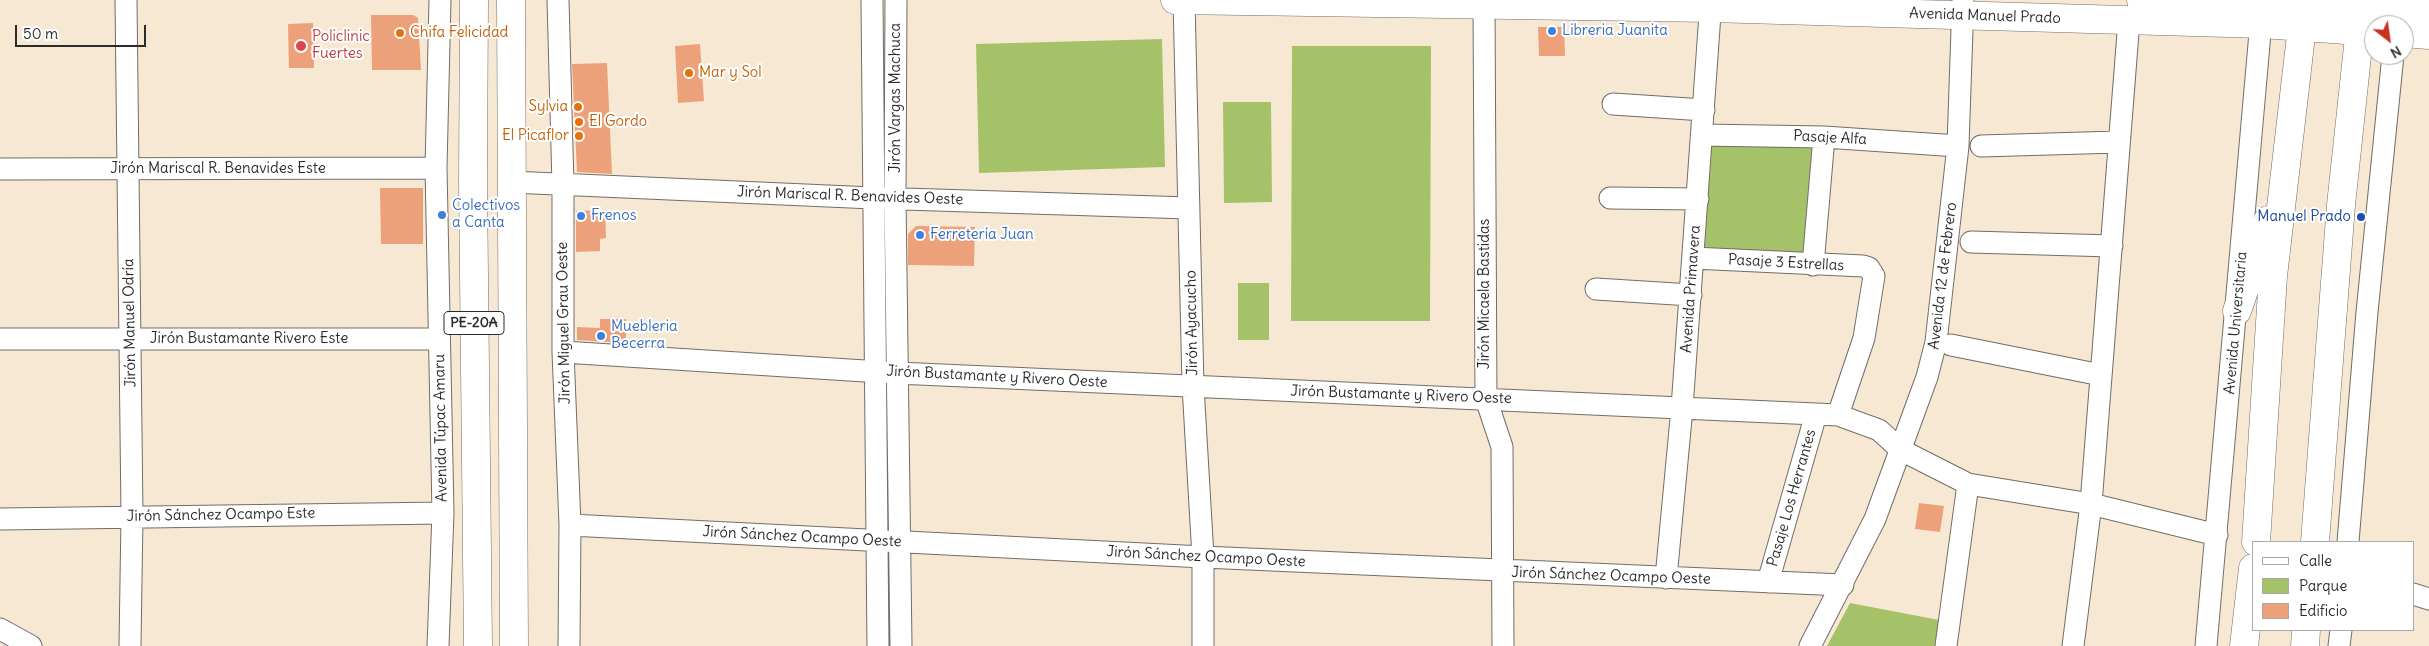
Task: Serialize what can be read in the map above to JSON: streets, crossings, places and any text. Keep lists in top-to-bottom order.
{
  "streets": {
    "main road": ["Avenida Manuel Prado", "PE-20A"],
    "street": [
      "Jirón Vargas Machuca",
      "Pasaje Alfa",
      "Jirón Mariscal R. Benavides Este",
      "Jirón Mariscal R. Benavides Oeste",
      "Pasaje 3 Estrellas",
      "Avenida 12 de Febrero",
      "Avenida Primavera",
      "Jirón Micaela Bastidas",
      "Jirón Manuel Odría",
      "Jirón Miguel Grau Oeste",
      "Jirón Ayacucho",
      "Avenida Universitaria",
      "Jirón Bustamante Rivero Este",
      "Jirón Bustamante y Rivero Oeste",
      "Avenida Túpac Amaru",
      "Pasaje Los Herrantes",
      "Jirón Sánchez Ocampo Este",
      "Jirón Sánchez Ocampo Oeste"
    ]
  },
  "crossings": [
    ["Avenida Manuel Prado", "Avenida 12 de Febrero"],
    ["Avenida Manuel Prado", "Avenida Primavera"],
    ["Avenida Manuel Prado", "Jirón Micaela Bastidas"],
    ["Avenida Manuel Prado", "Jirón Ayacucho"],
    ["Avenida Manuel Prado", "Avenida Universitaria"],
    ["Jirón Vargas Machuca", "Jirón Mariscal R. Benavides Oeste"],
    ["Jirón Vargas Machuca", "Jirón Bustamante y Rivero Oeste"],
    ["Jirón Vargas Machuca", "Jirón Sánchez Ocampo Oeste"],
    ["Pasaje Alfa", "Avenida 12 de Febrero"],
    ["Pasaje Alfa", "Avenida Primavera"],
    ["Jirón Mariscal R. Benavides Este", "Jirón Manuel Odría"],
    ["Jirón Mariscal R. Benavides Este", "Avenida Túpac Amaru"],
    ["Jirón Mariscal R. Benavides Oeste", "PE-20A"],
    ["Jirón Mariscal R. Benavides Oeste", "Jirón Miguel Grau Oeste"],
    ["Jirón Mariscal R. Benavides Oeste", "Jirón Ayacucho"],
    ["Pasaje 3 Estrellas", "Avenida Primavera"],
    ["Pasaje 3 Estrellas", "Jirón Bustamante y Rivero Oeste"],
    ["Avenida 12 de Febrero", "Jirón Bustamante y Rivero Oeste"],
    ["Avenida 12 de Febrero", "Jirón Sánchez Ocampo Oeste"],
    ["Avenida Primavera", "Jirón Bustamante y Rivero Oeste"],
    ["Avenida Primavera", "Jirón Sánchez Ocampo Oeste"],
    ["Jirón Micaela Bastidas", "Jirón Bustamante y Rivero Oeste"],
    ["Jirón Micaela Bastidas", "Jirón Sánchez Ocampo Oeste"],
    ["Jirón Manuel Odría", "Jirón Bustamante Rivero Este"],
    ["Jirón Manuel Odría", "Jirón Sánchez Ocampo Este"],
    ["Jirón Miguel Grau Oeste", "Jirón Bustamante y Rivero Oeste"],
    ["Jirón Miguel Grau Oeste", "Jirón Sánchez Ocampo Oeste"],
    ["Jirón Ayacucho", "Jirón Bustamante y Rivero Oeste"],
    ["Jirón Ayacucho", "Jirón Sánchez Ocampo Oeste"],
    ["Avenida Universitaria", "Jirón Bustamante y Rivero Oeste"],
    ["Jirón Bustamante Rivero Este", "Avenida Túpac Amaru"],
    ["Jirón Bustamante y Rivero Oeste", "Pasaje Los Herrantes"],
    ["Avenida Túpac Amaru", "Jirón Sánchez Ocampo Este"],
    ["Pasaje Los Herrantes", "Jirón Sánchez Ocampo Oeste"]
  ],
  "places": [
    "Libreria Juanita",
    "Chifa Felicidad",
    "Policlinic Fuertes",
    "Mar y Sol",
    "Sylvia",
    "El Gordo",
    "El Picaflor",
    "Colectivos a Canta",
    "Frenos",
    "Manuel Prado",
    "Ferretería Juan",
    "Muebleria Becerra"
  ],
  "legend": ["Calle", "Parque", "Edificio"],
  "scale_bar": "50 m",
  "north": "bottom right"
}
